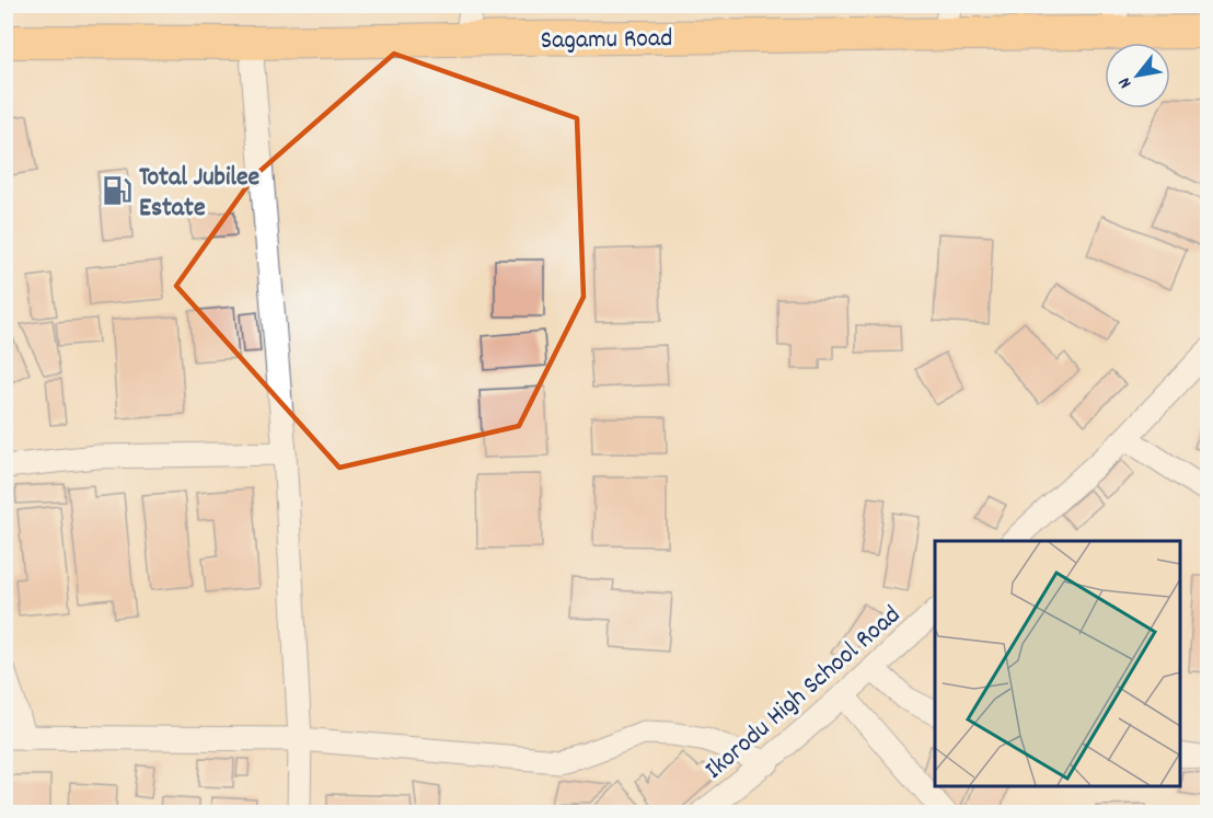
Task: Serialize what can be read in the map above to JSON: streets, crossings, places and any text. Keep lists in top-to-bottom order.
{
  "streets": {
    "highway": ["Sagamu Road"],
    "street": ["Ikorodu High School Road"]
  },
  "places": {
    "fuel station": ["Total Jubilee Estate"]
  },
  "north": "bottom left"
}
